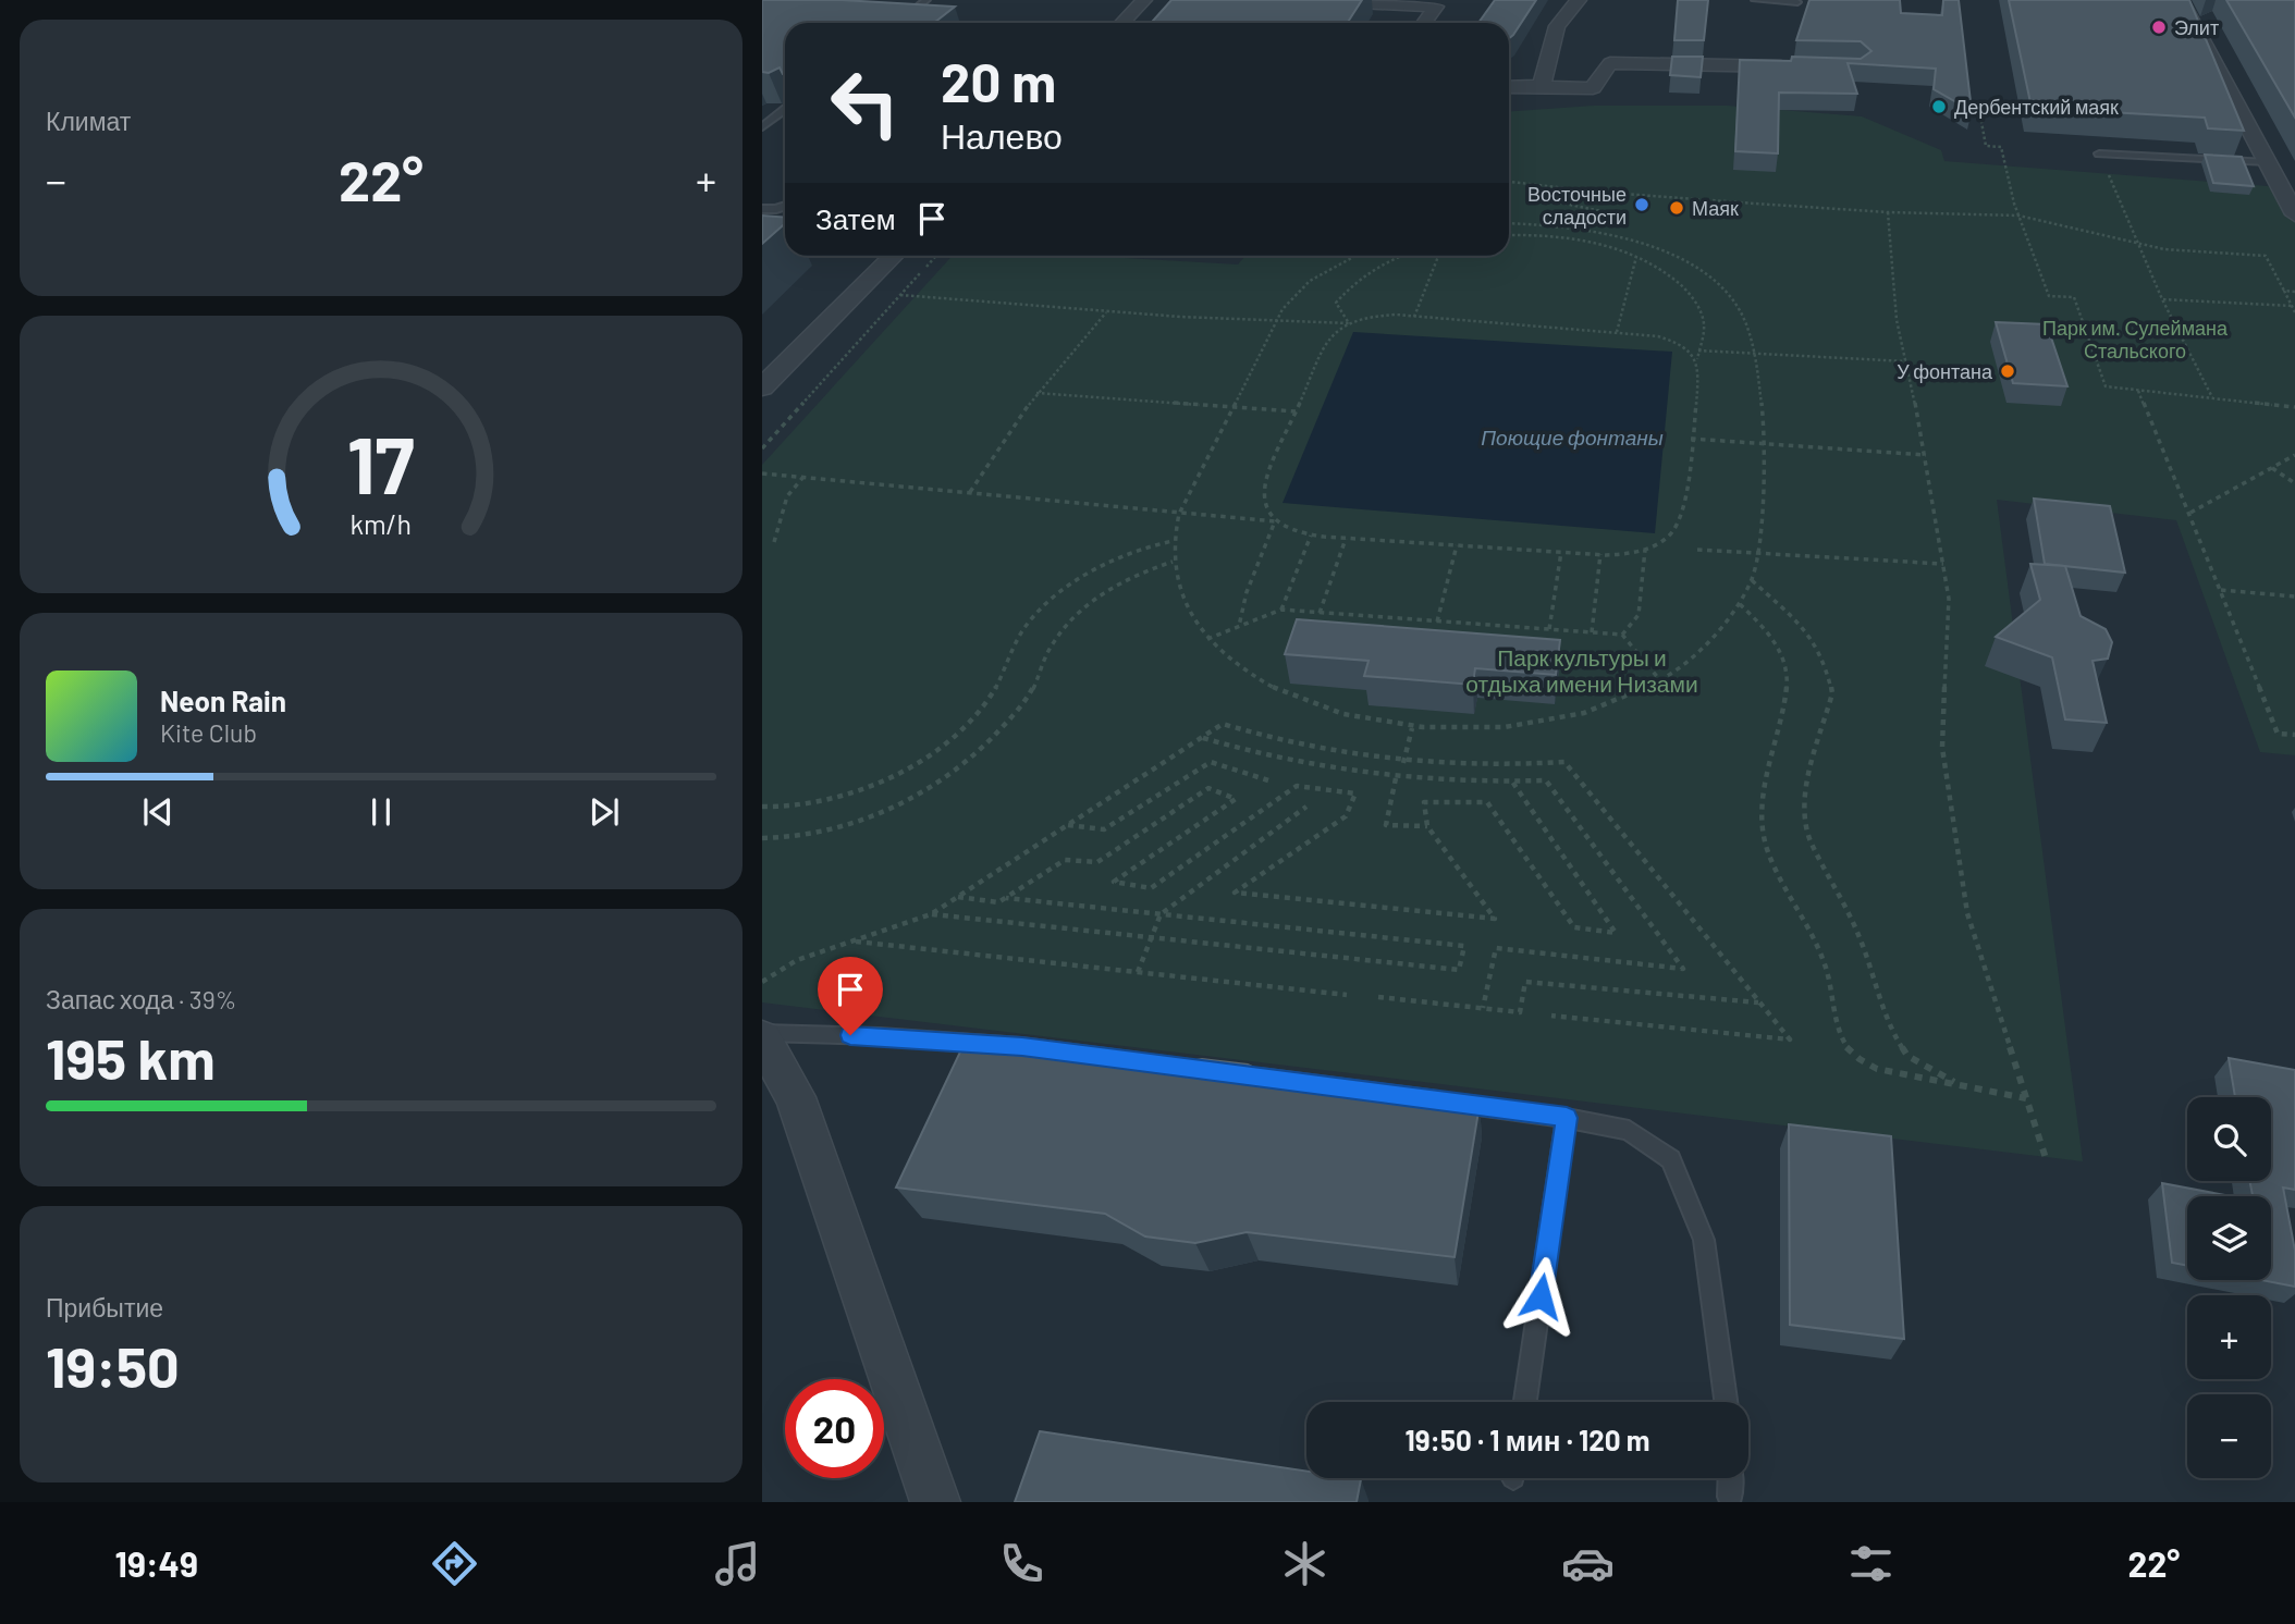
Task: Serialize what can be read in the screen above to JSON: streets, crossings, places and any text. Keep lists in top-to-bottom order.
{
  "water": ["Поющие фонтаны"],
  "parks": ["Парк им. Сулеймана Стальского", "Парк культуры и отдыха имени Низами"],
  "places": [
    "Элит",
    "Дербентский маяк",
    "Восточные сладости",
    "Маяк",
    "У фонтана"
  ],
  "page": {
    "tile": [
      "Климат",
      ["Запас хода · 39%", "195 km"],
      ["Прибытие", "19:50"]
    ],
    "turn": ["20 m", "Налево"],
    "heat": ["−", "22°", "+"],
    "then": "Затем",
    "song": ["Neon Rain", "Kite Club"],
    "map_buttons": ["+", "−"],
    "limit": "20",
    "trip": "19:50 · 1 мин · 120 m",
    "tabs": ["19:49", "22°"],
    "gauge": ["17", "km/h"]
  }
}
